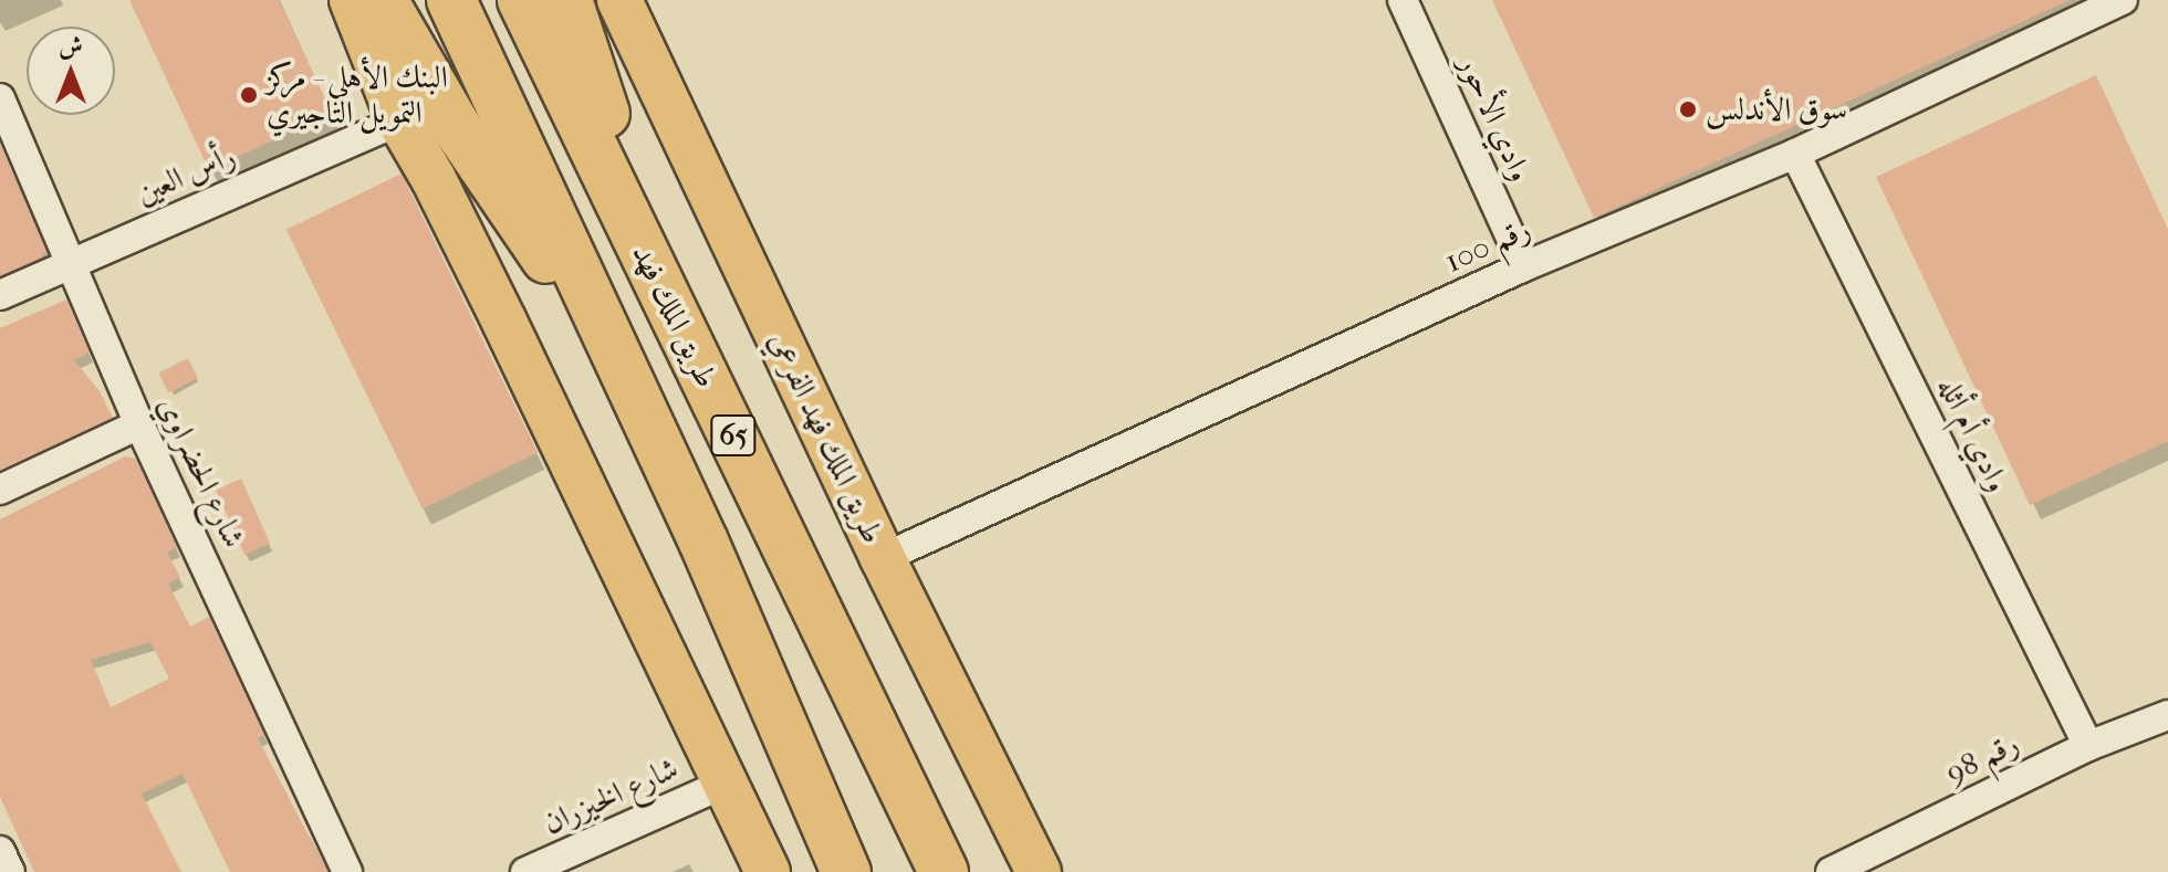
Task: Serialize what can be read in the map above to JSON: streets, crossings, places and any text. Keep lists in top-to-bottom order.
{
  "streets": {
    "highway": ["طريق الملك فهد", "65"],
    "main road": ["طريق الملك فهد الفرعي"],
    "street": [
      "وادي الأحور",
      "رأس العين",
      "رقم 100",
      "وادي أم أثله",
      "شارع الحضراوي",
      "رقم 98",
      "شارع الخيزران"
    ]
  },
  "crossings": [
    ["وادي الأحور", "رقم 100"],
    ["رأس العين", "شارع الحضراوي"],
    ["رقم 100", "وادي أم أثله"],
    ["رقم 100", "طريق الملك فهد الفرعي"],
    ["وادي أم أثله", "رقم 98"]
  ],
  "places": ["البنك الأهلي - مركز التمويل التاجيري", "سوق الأندلس"],
  "north": "top"
}
